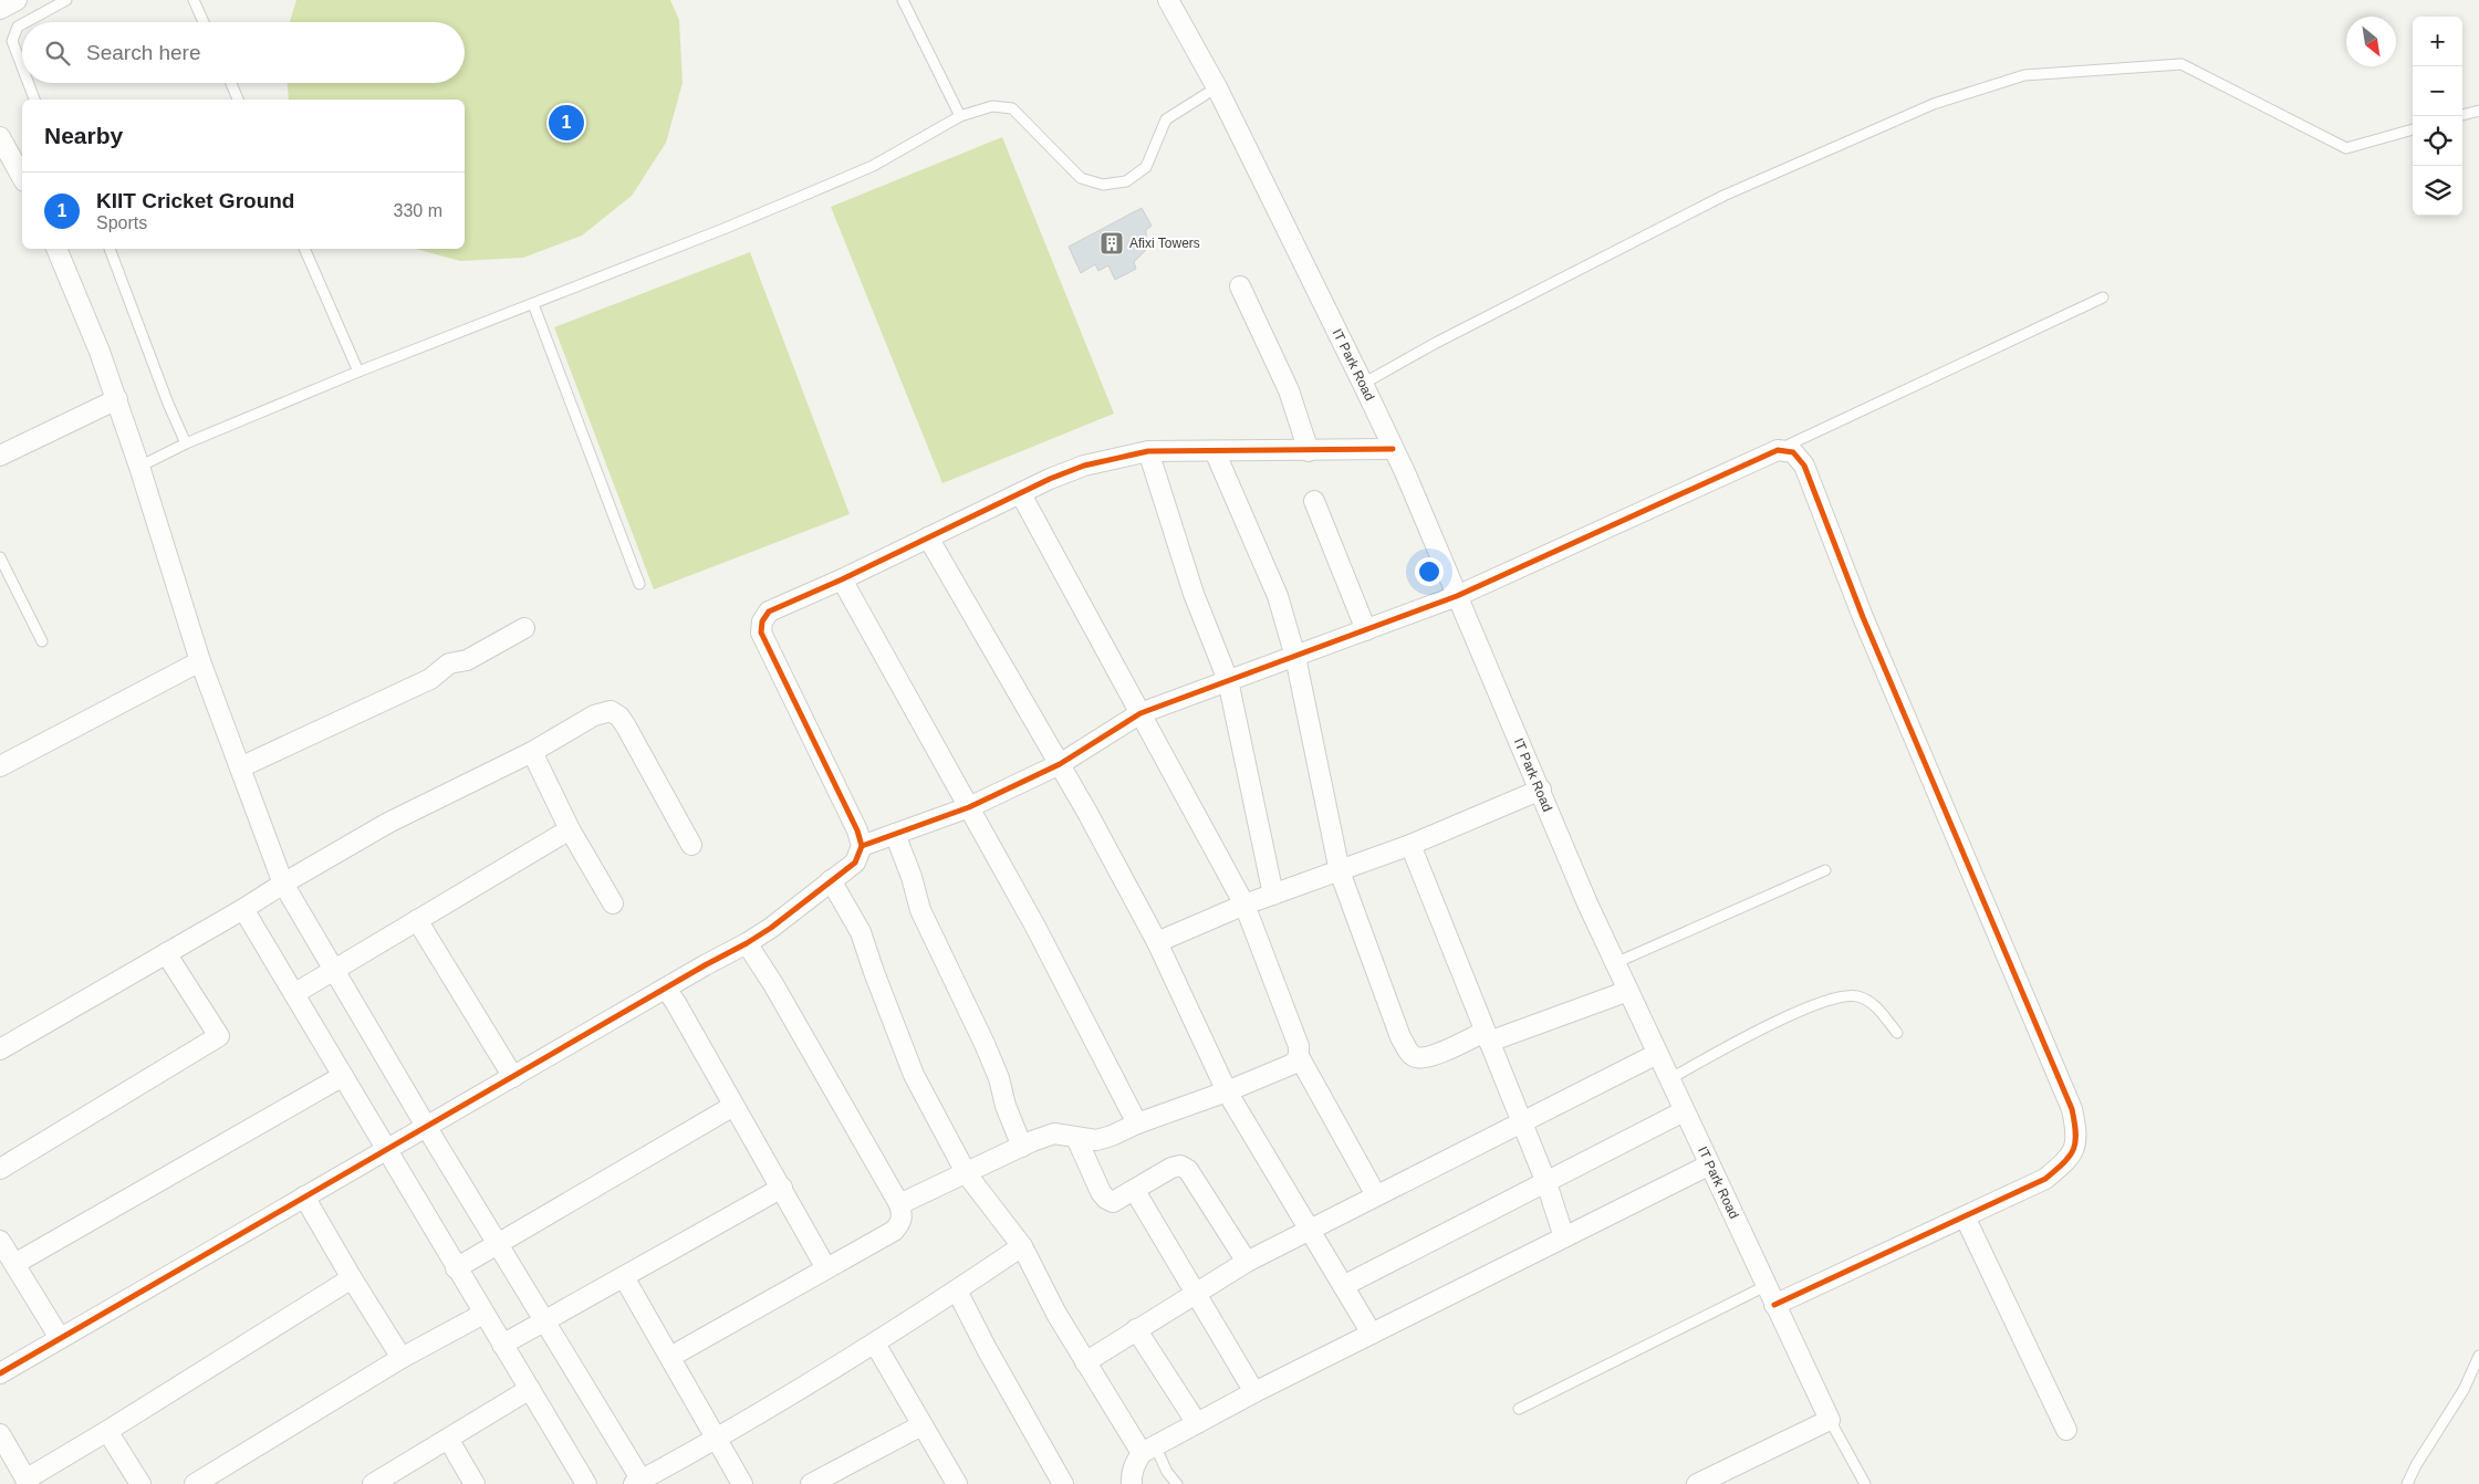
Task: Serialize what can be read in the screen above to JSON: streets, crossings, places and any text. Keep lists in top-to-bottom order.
{
  "streets": {
    "street": ["IT Park Road"]
  },
  "places": {
    "building": ["Afixi Towers"]
  },
  "north": "bottom right",
  "page": {
    "map_buttons": ["+", "−"],
    "search": "Search here",
    "heading": "Nearby",
    "pins": "1",
    "list": [
      {
        "mark": "1",
        "name": "KIIT Cricket Ground",
        "note": "Sports",
        "value": "330 m"
      }
    ]
  }
}
